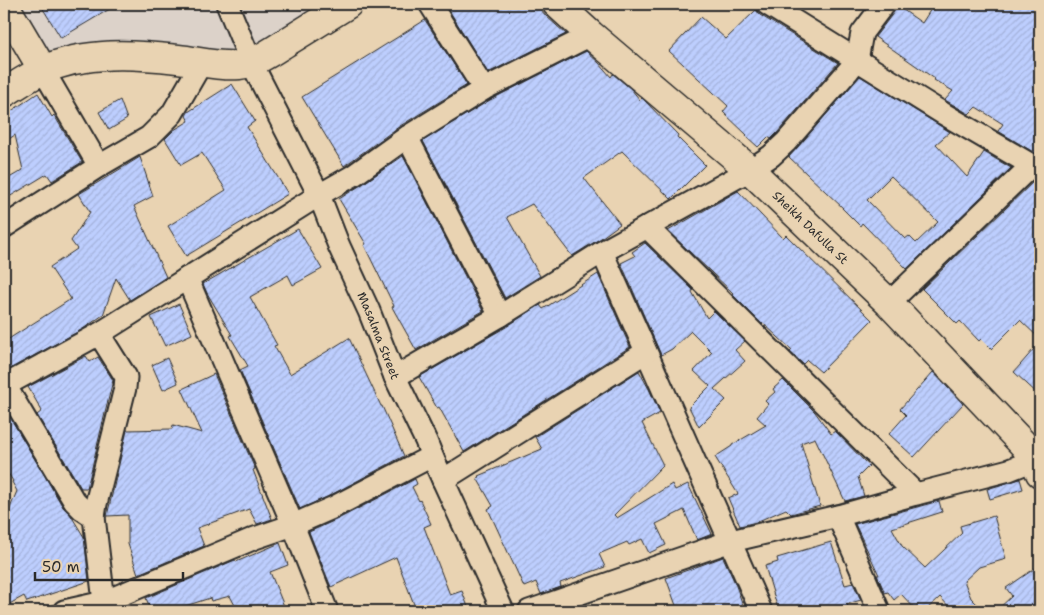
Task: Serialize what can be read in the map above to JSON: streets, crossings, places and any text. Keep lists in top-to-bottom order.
{
  "streets": {
    "street": ["Sheikh Dafulla St", "Masalma Street"]
  },
  "scale_bar": "50 m"
}
